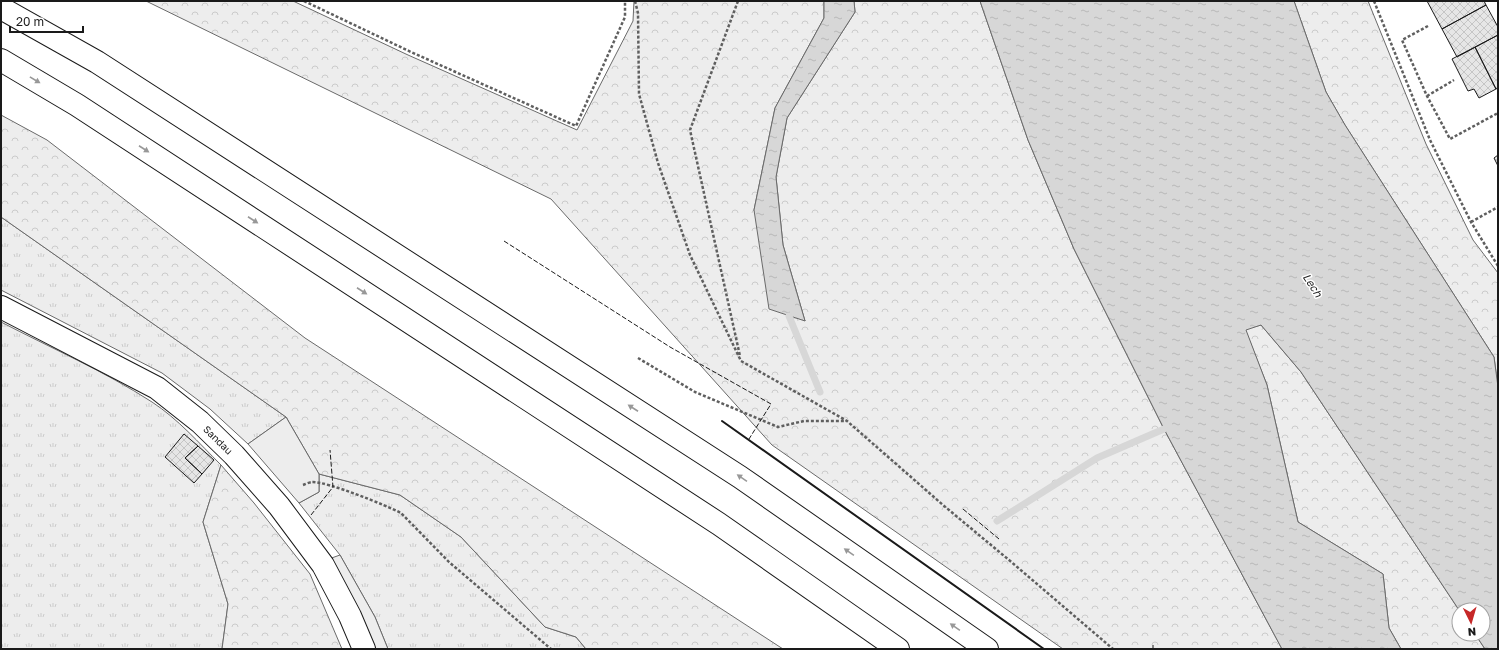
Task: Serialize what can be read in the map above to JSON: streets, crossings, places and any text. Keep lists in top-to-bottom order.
{
  "streets": {
    "main road": ["Sandau"]
  },
  "water": ["Lech"],
  "scale_bar": "20 m",
  "north": "bottom"
}
